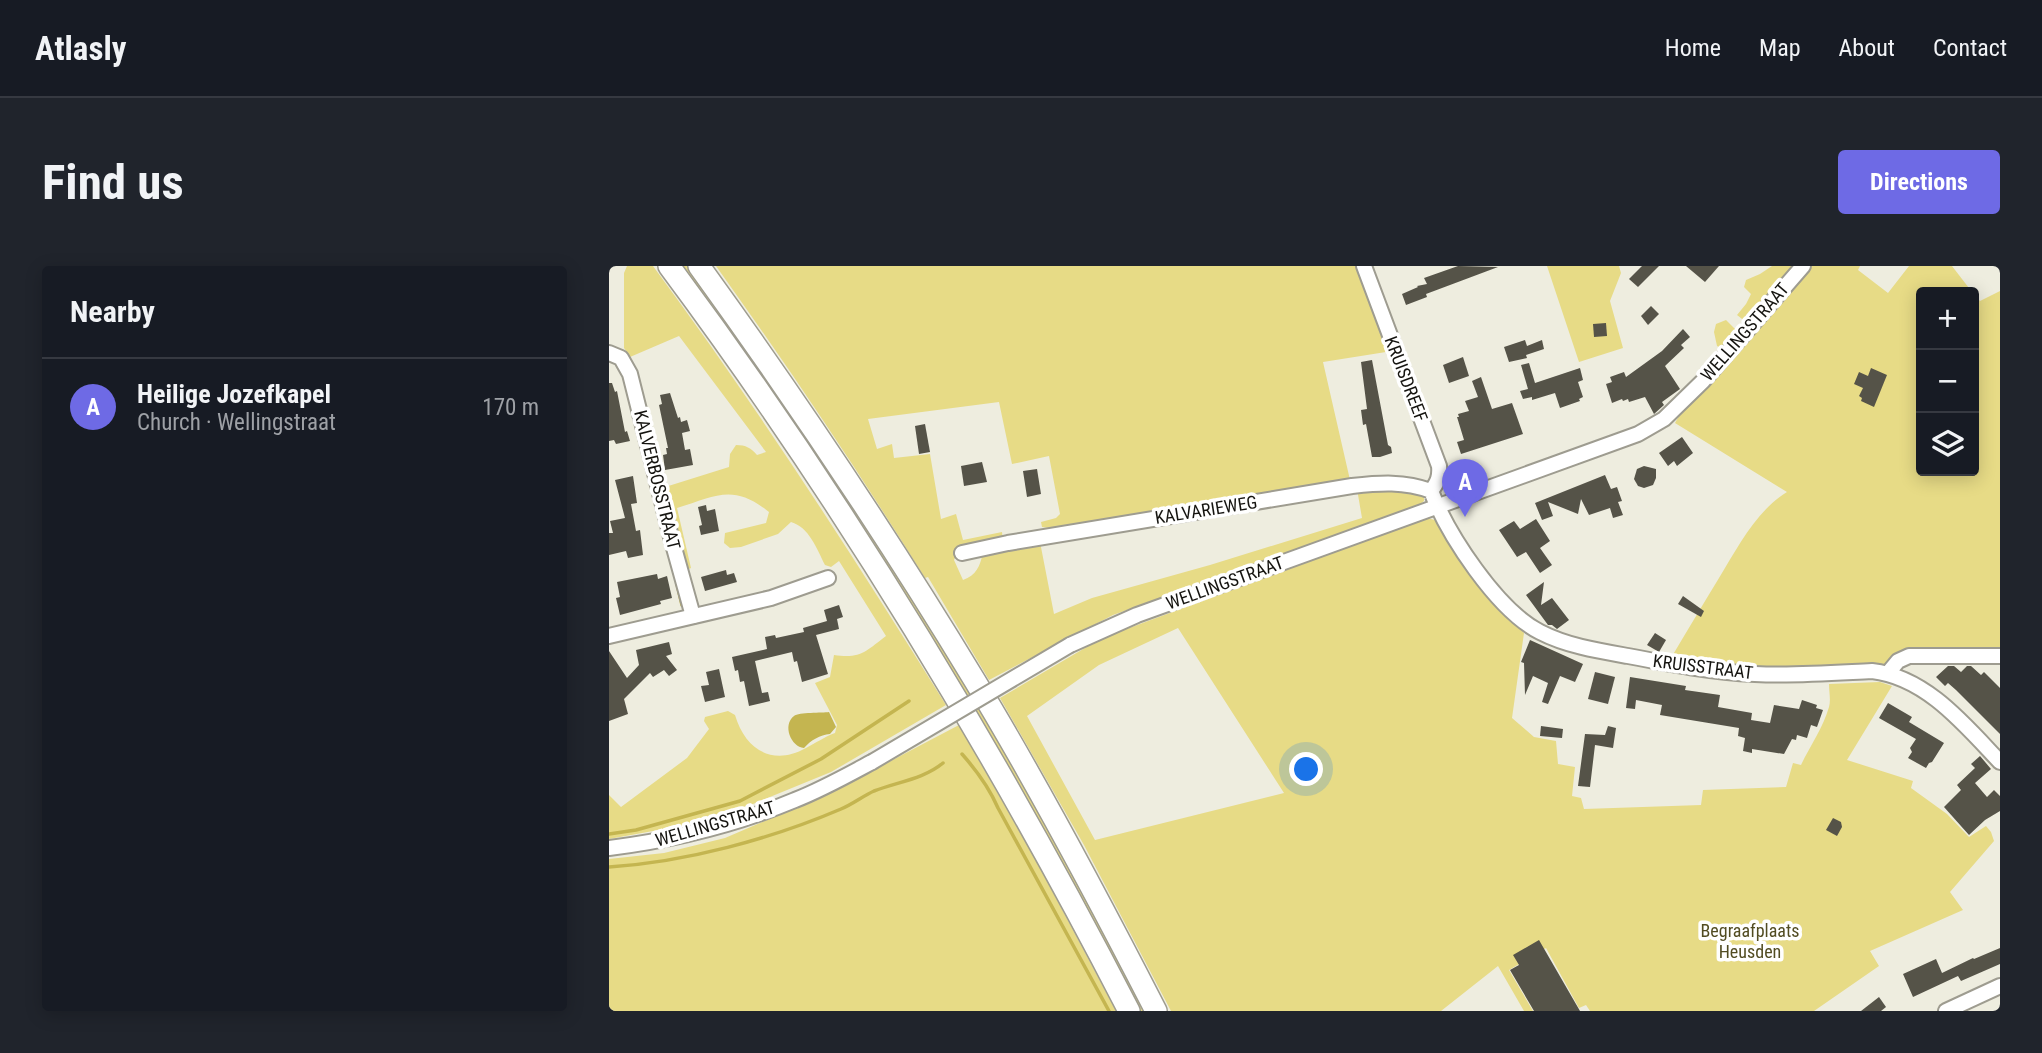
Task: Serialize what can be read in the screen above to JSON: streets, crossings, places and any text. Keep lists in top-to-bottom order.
{
  "streets": {
    "street": [
      "WELLINGSTRAAT",
      "KRUISDREEF",
      "KALVERBOSSTRAAT",
      "KALVARIEWEG",
      "KRUISSTRAAT"
    ]
  },
  "crossings": [
    ["WELLINGSTRAAT", "KRUISSTRAAT"],
    ["KRUISDREEF", "KALVARIEWEG"]
  ],
  "parks": ["Begraafplaats Heusden"],
  "page": {
    "header": "Atlasly",
    "nav": [
      "Home",
      "Map",
      "About",
      "Contact"
    ],
    "buttons": "Directions",
    "title": "Find us",
    "heading": "Nearby",
    "map_buttons": ["+", "−"],
    "list": [
      {
        "mark": "A",
        "name": "Heilige Jozefkapel",
        "note": "Church · Wellingstraat",
        "value": "170 m"
      }
    ],
    "pins": "A"
  }
}
